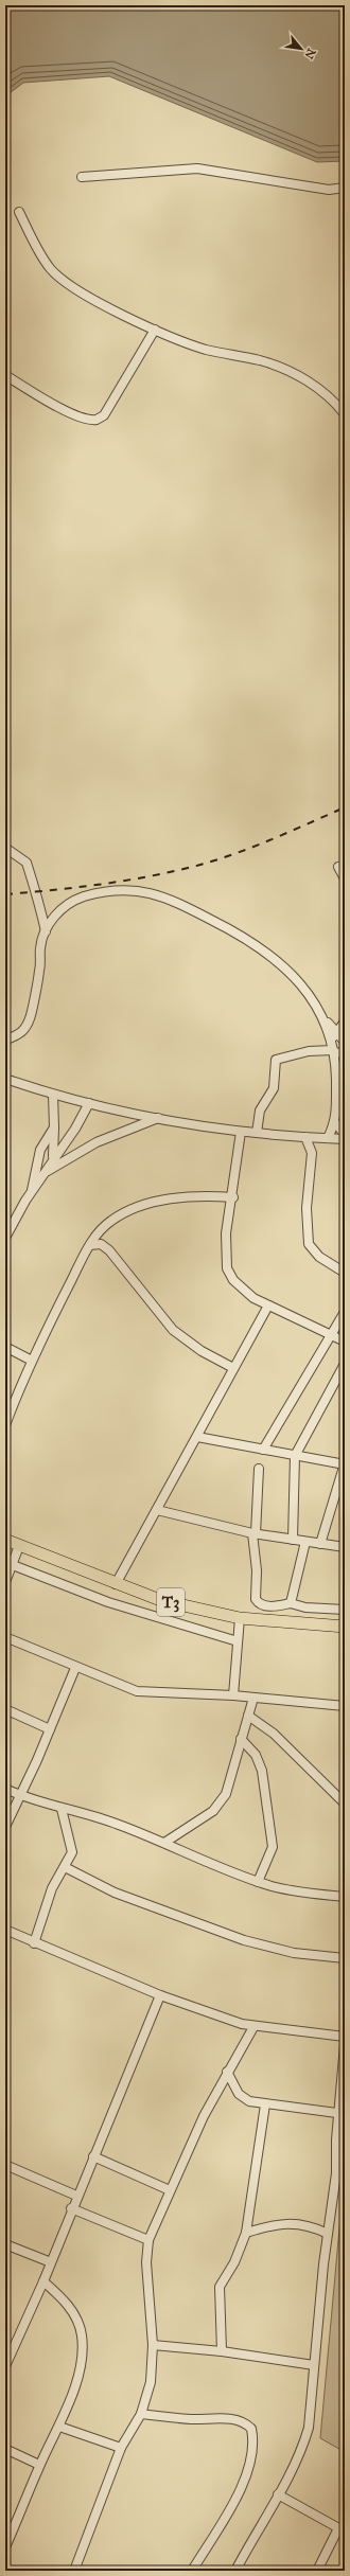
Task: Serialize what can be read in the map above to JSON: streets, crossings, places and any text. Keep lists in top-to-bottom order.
{
  "streets": {
    "highway": ["T3"]
  },
  "north": "bottom right"
}
